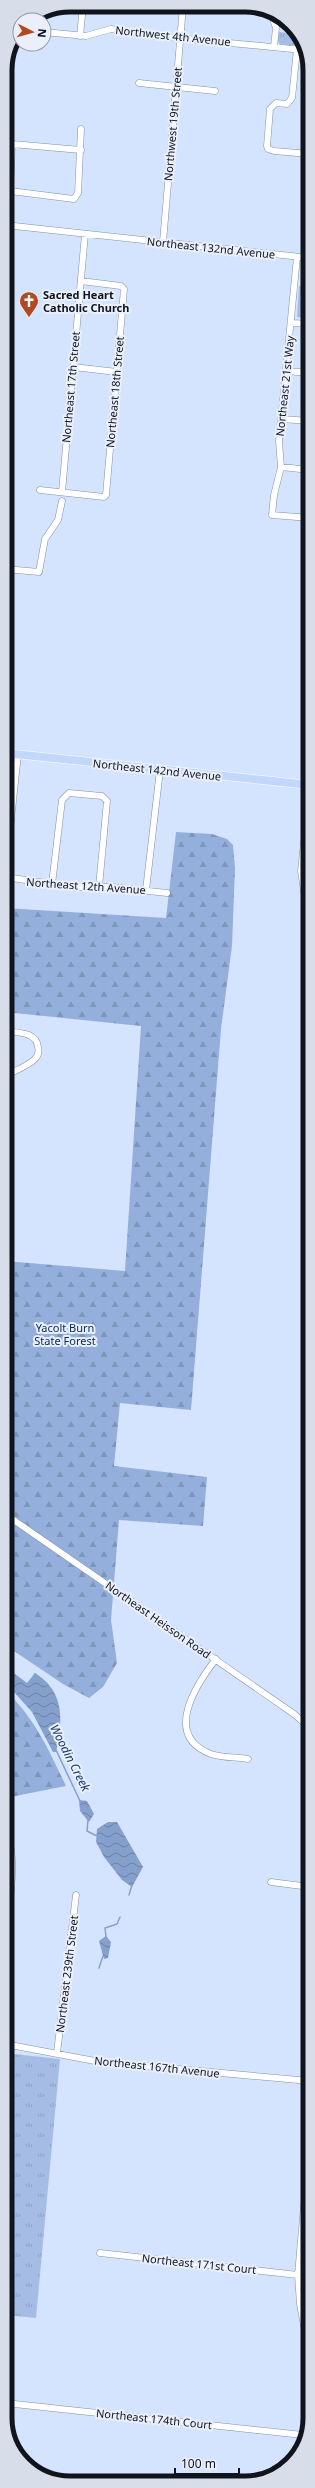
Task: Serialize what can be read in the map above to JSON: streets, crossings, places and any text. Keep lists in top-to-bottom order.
{
  "streets": {
    "main road": ["Northeast 142nd Avenue"],
    "street": [
      "Northwest 4th Avenue",
      "Northwest 19th Street",
      "Northeast 132nd Avenue",
      "Northeast 21st Way",
      "Northeast 17th Street",
      "Northeast 18th Street",
      "Northeast 12th Avenue",
      "Northeast Heisson Road",
      "Northeast 239th Street",
      "Northeast 167th Avenue",
      "Northeast 171st Court",
      "Northeast 174th Court"
    ]
  },
  "crossings": [
    ["Northwest 4th Avenue", "Northwest 19th Street"],
    ["Northwest 19th Street", "Northeast 132nd Avenue"],
    ["Northeast 132nd Avenue", "Northeast 21st Way"],
    ["Northeast 132nd Avenue", "Northeast 17th Street"],
    ["Northeast 17th Street", "Northeast 18th Street"],
    ["Northeast 239th Street", "Northeast 167th Avenue"]
  ],
  "water": ["Woodin Creek"],
  "parks": ["Yacolt Burn State Forest"],
  "places": {
    "church": ["Sacred Heart Catholic Church"]
  },
  "scale_bar": "100 m",
  "north": "right"
}
